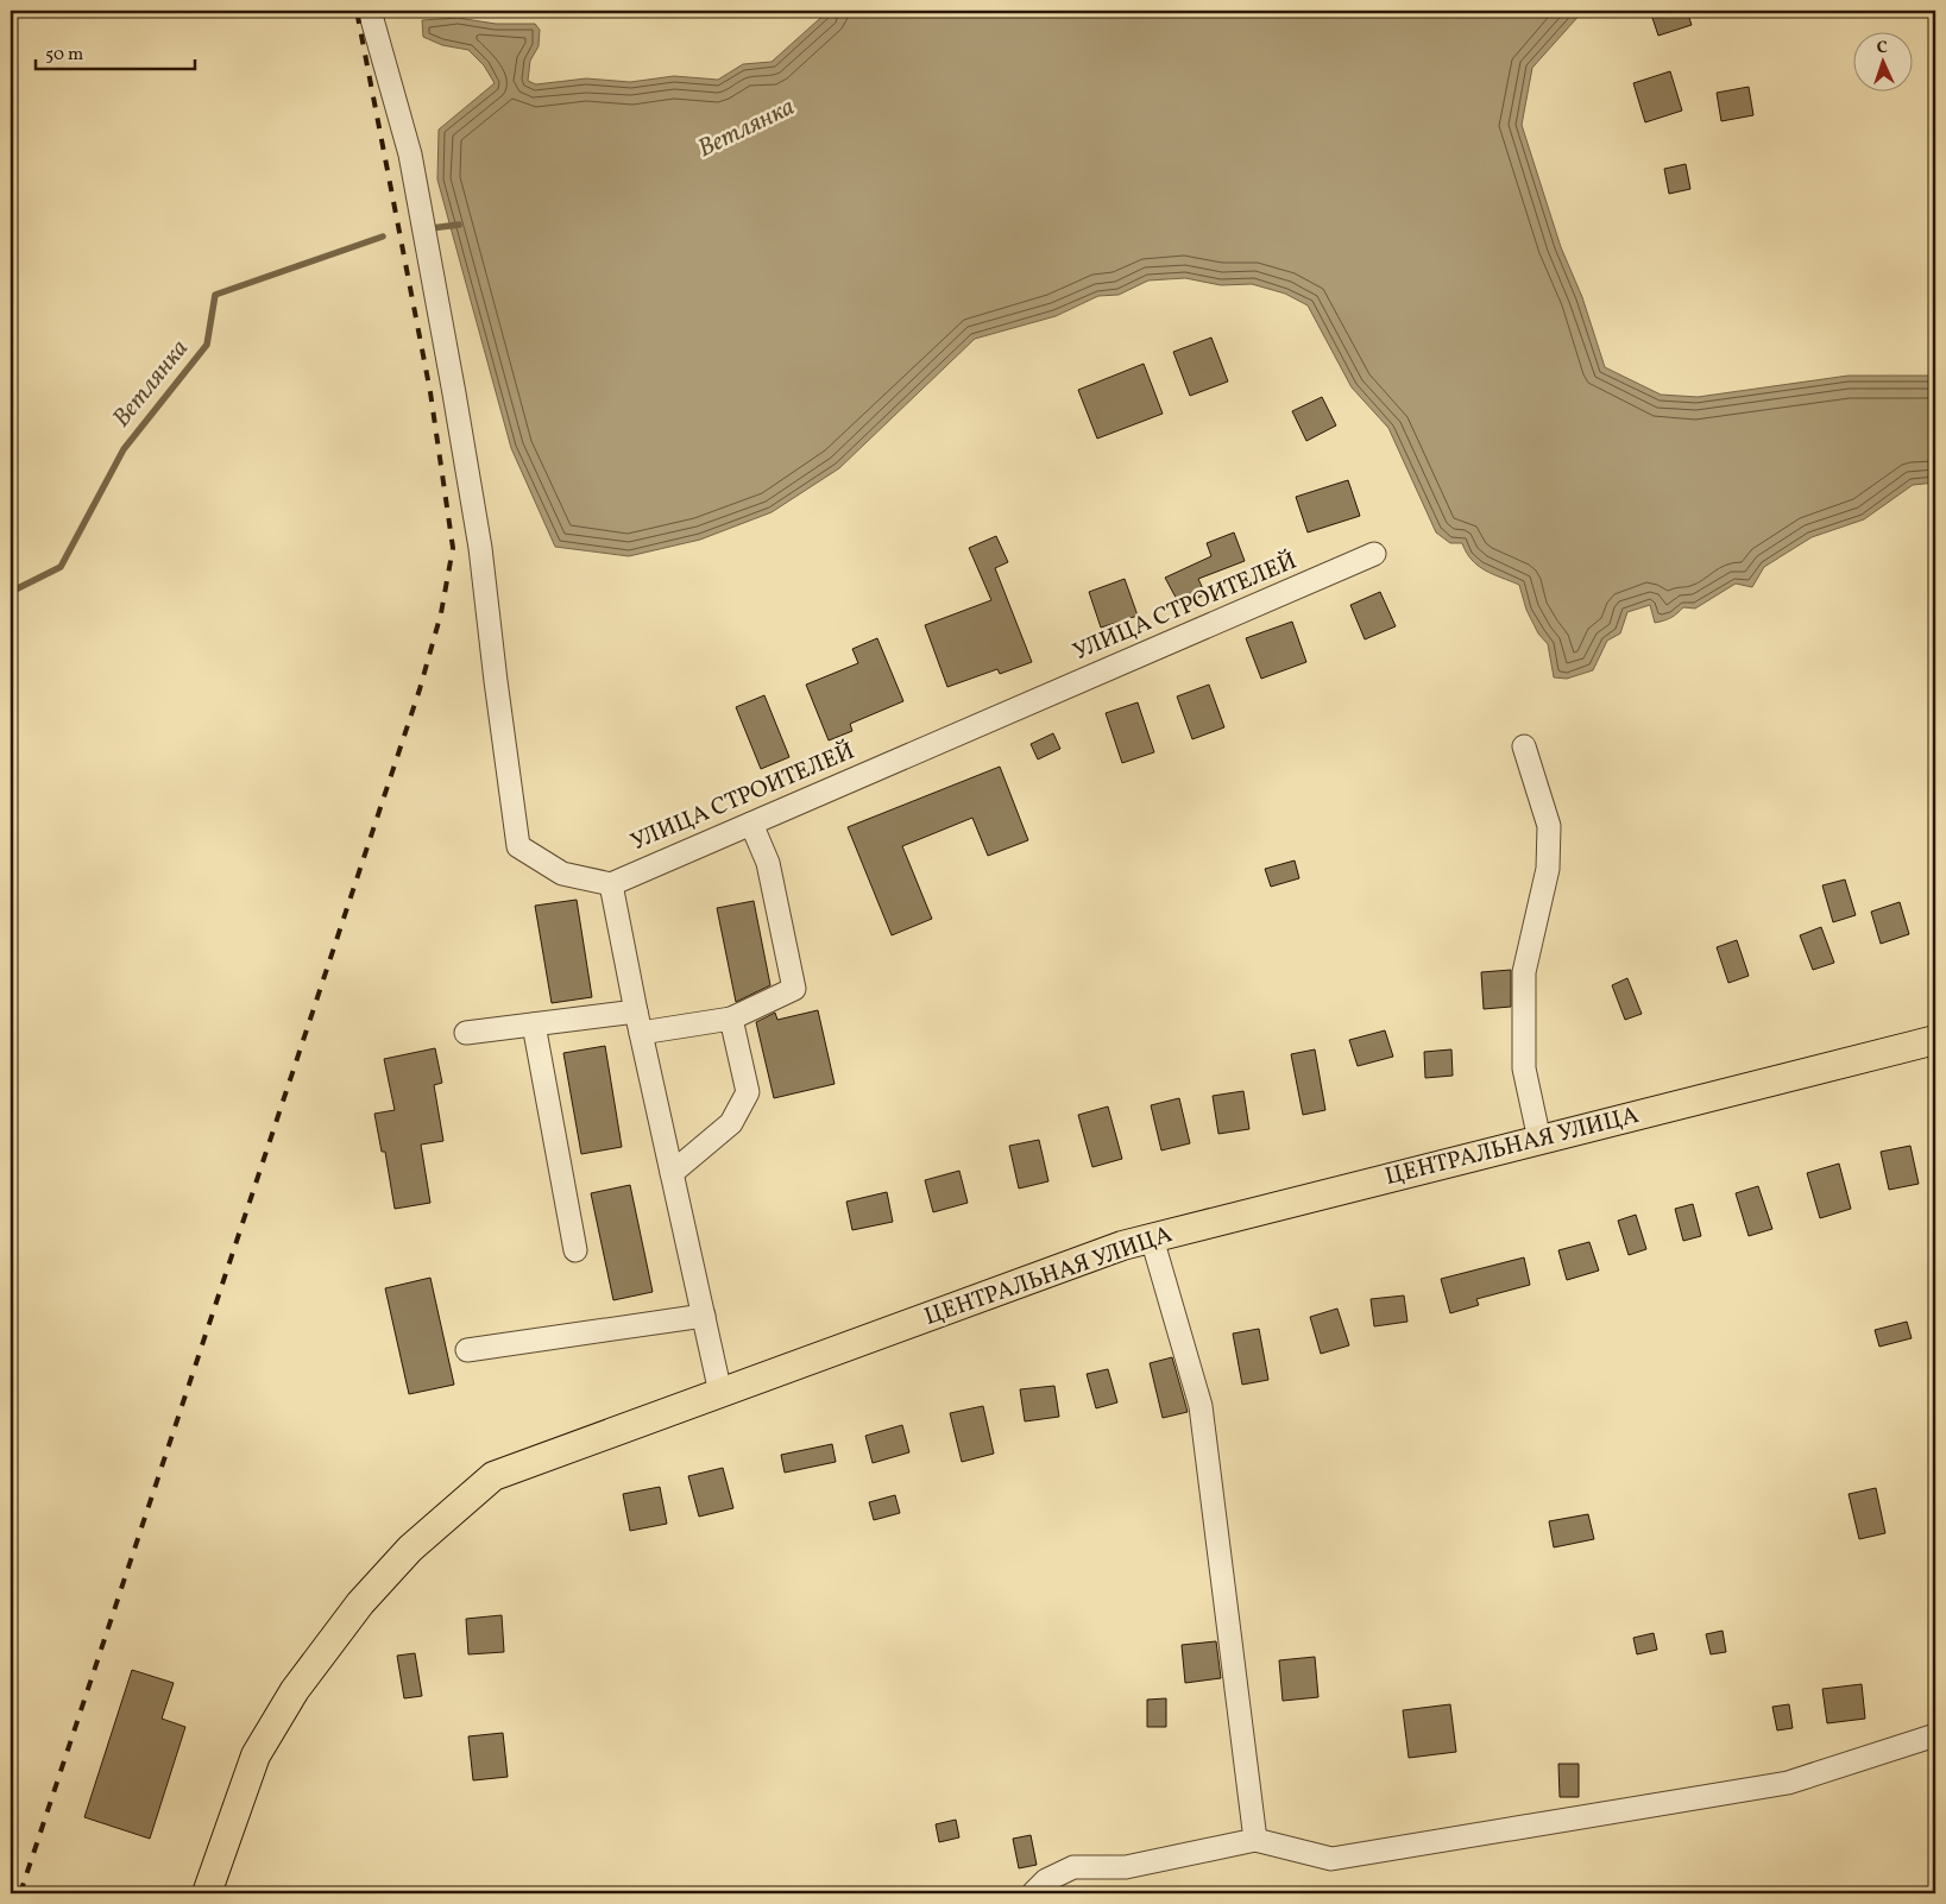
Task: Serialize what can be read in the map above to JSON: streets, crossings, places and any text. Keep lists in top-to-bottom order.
{
  "streets": {
    "main road": ["ЦЕНТРАЛЬНАЯ УЛИЦА"],
    "street": ["УЛИЦА СТРОИТЕЛЕЙ"]
  },
  "water": ["Ветлянка"],
  "scale_bar": "50 m",
  "north": "top"
}
